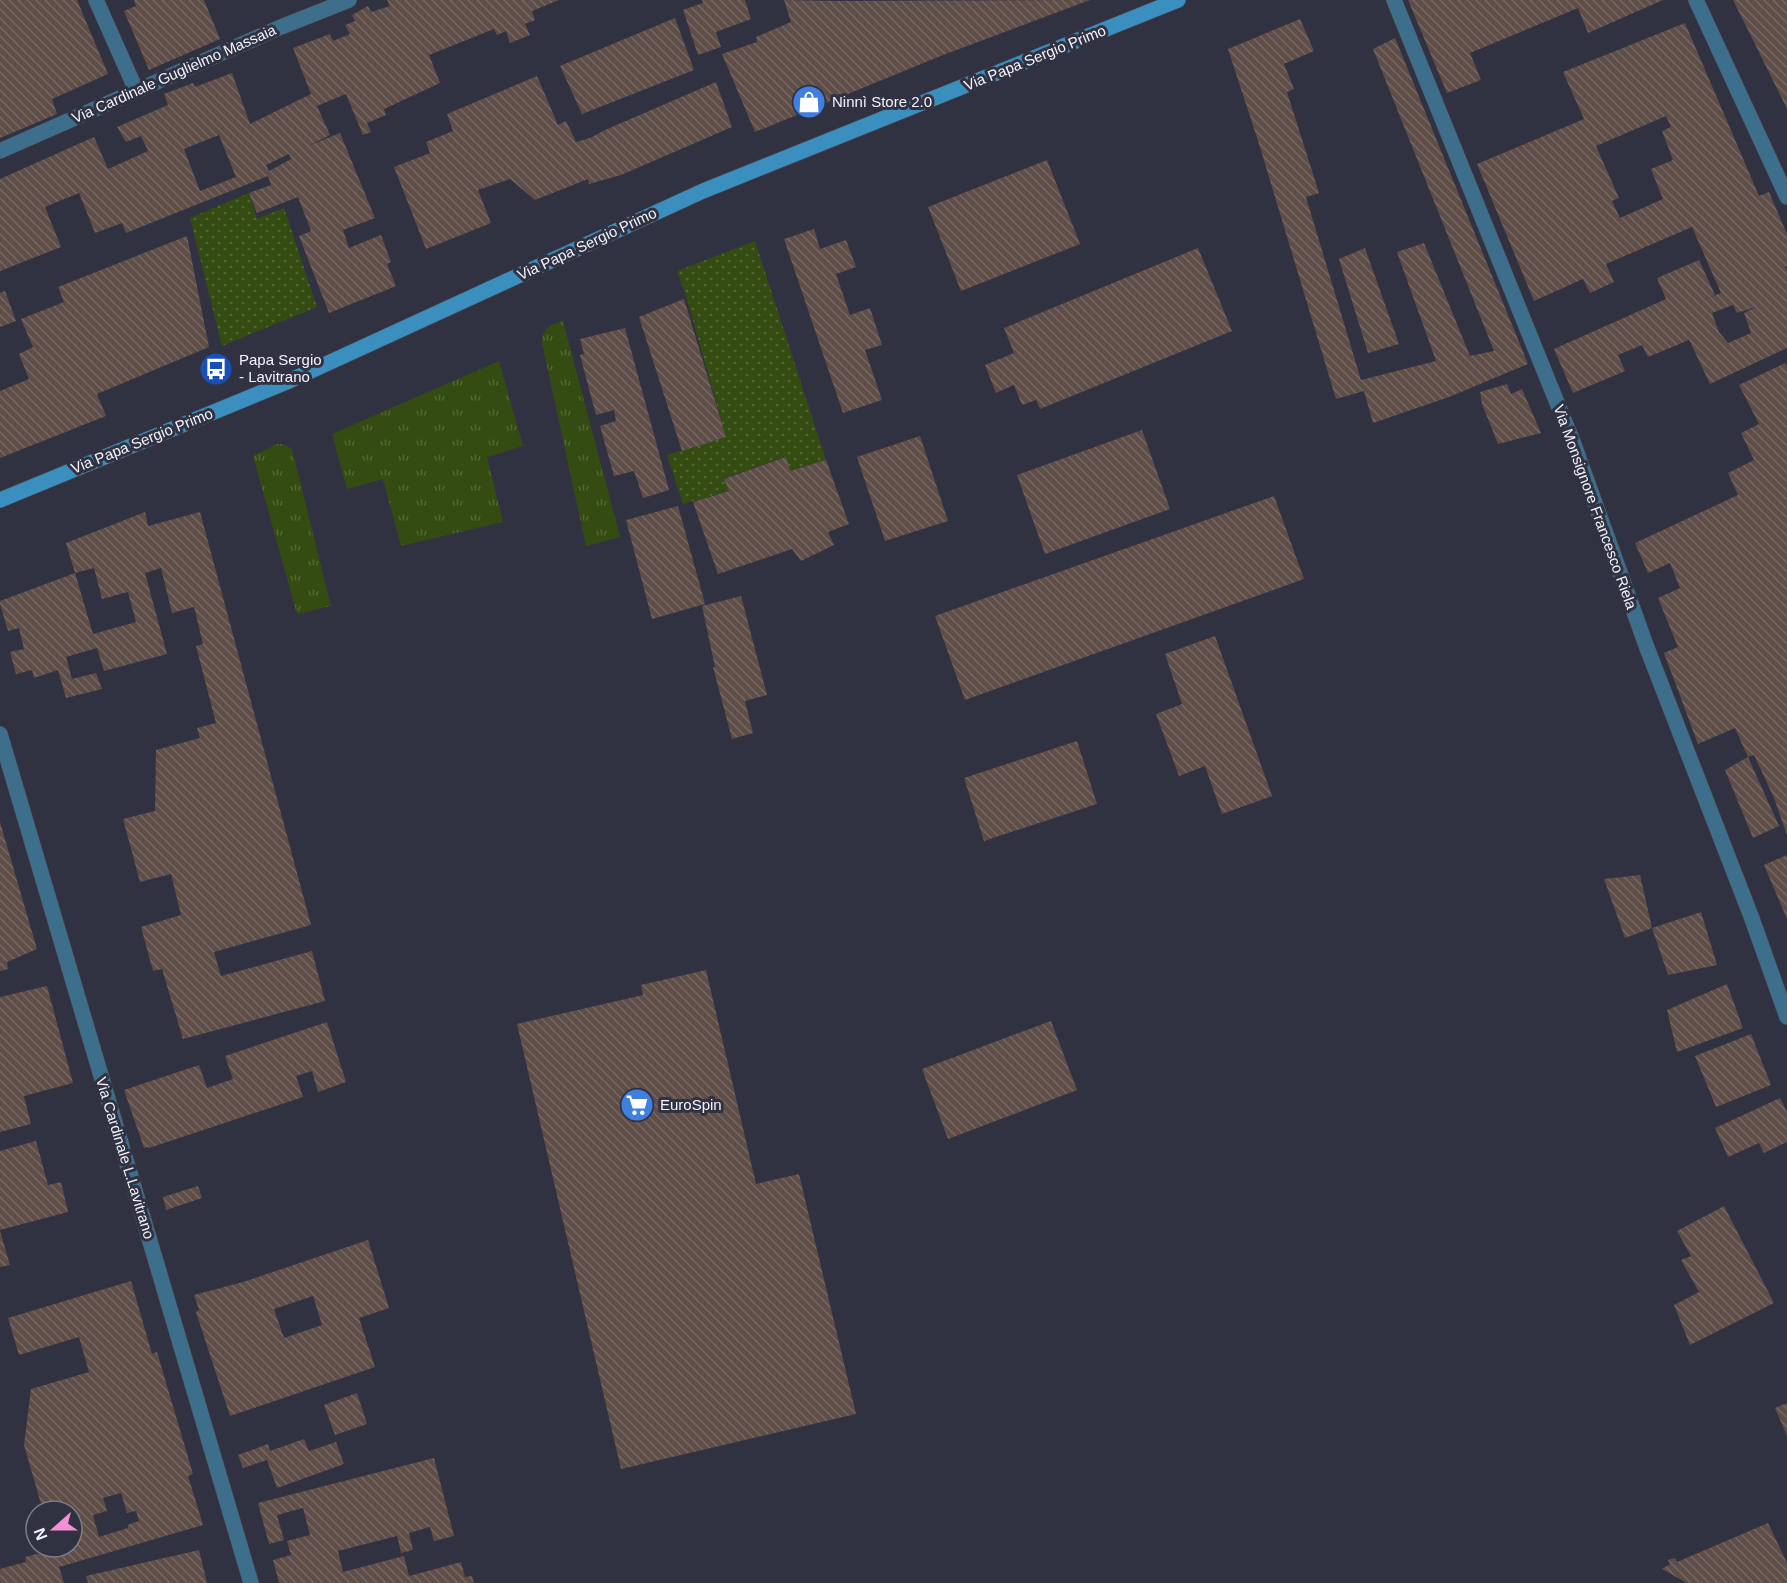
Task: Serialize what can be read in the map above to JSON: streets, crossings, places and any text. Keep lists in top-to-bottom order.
{
  "streets": {
    "main road": ["Via Papa Sergio Primo"],
    "street": ["Via Cardinale Guglielmo Massaia", "Via Monsignore Francesco Riela", "Via Cardinale L.Lavitrano"]
  },
  "places": {
    "shop": ["Ninnì Store 2.0"],
    "bus stop": ["Papa Sergio - Lavitrano"],
    "supermarket": ["EuroSpin"]
  },
  "north": "left"
}
